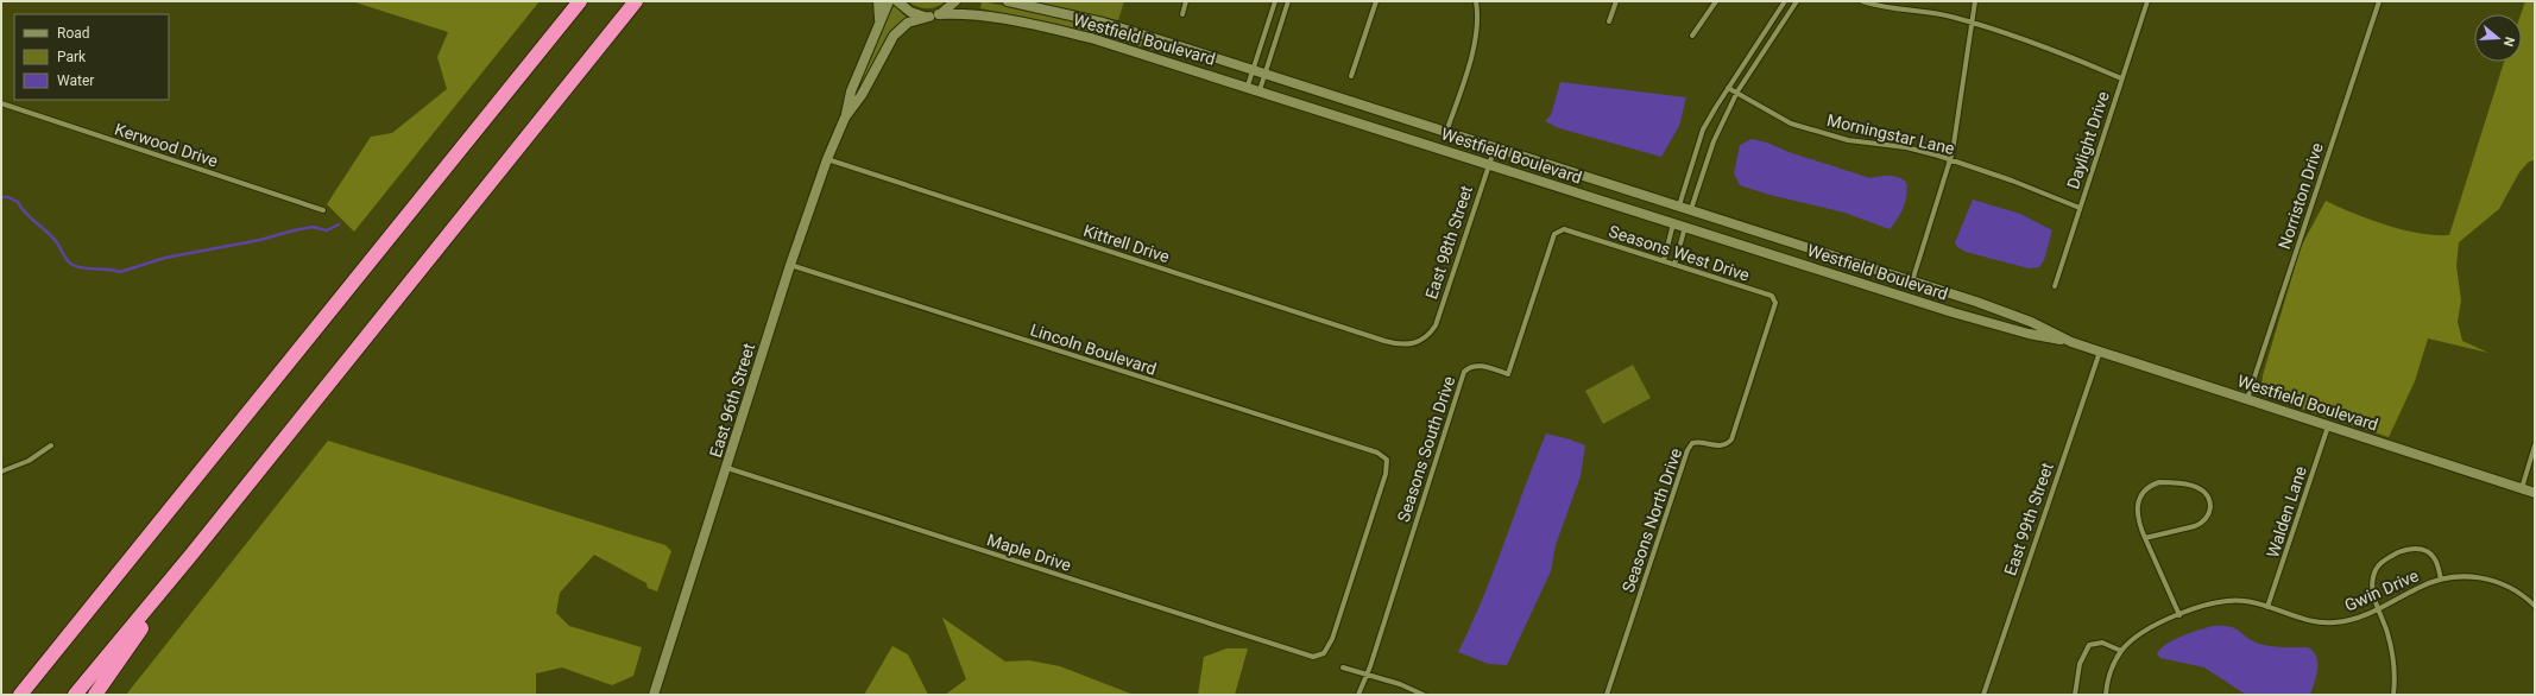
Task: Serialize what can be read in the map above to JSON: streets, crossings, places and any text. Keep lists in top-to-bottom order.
{
  "streets": {
    "main road": ["Westfield Boulevard", "East 96th Street"],
    "street": [
      "Morningstar Lane",
      "Daylight Drive",
      "Kerwood Drive",
      "Norriston Drive",
      "East 98th Street",
      "Kittrell Drive",
      "Seasons West Drive",
      "Lincoln Boulevard",
      "Seasons South Drive",
      "Walden Lane",
      "East 99th Street",
      "Seasons North Drive",
      "Maple Drive",
      "Gwin Drive"
    ]
  },
  "crossings": [
    ["Westfield Boulevard", "Norriston Drive"],
    ["Westfield Boulevard", "East 98th Street"],
    ["Westfield Boulevard", "East 96th Street"],
    ["Westfield Boulevard", "Walden Lane"],
    ["Westfield Boulevard", "East 99th Street"],
    ["Morningstar Lane", "Daylight Drive"],
    ["East 98th Street", "Kittrell Drive"],
    ["Kittrell Drive", "East 96th Street"],
    ["Seasons West Drive", "Seasons South Drive"],
    ["Seasons West Drive", "Seasons North Drive"],
    ["Lincoln Boulevard", "East 96th Street"],
    ["Lincoln Boulevard", "Maple Drive"],
    ["East 96th Street", "Maple Drive"],
    ["Walden Lane", "Gwin Drive"]
  ],
  "legend": ["Road", "Park", "Water"],
  "north": "right"
}
